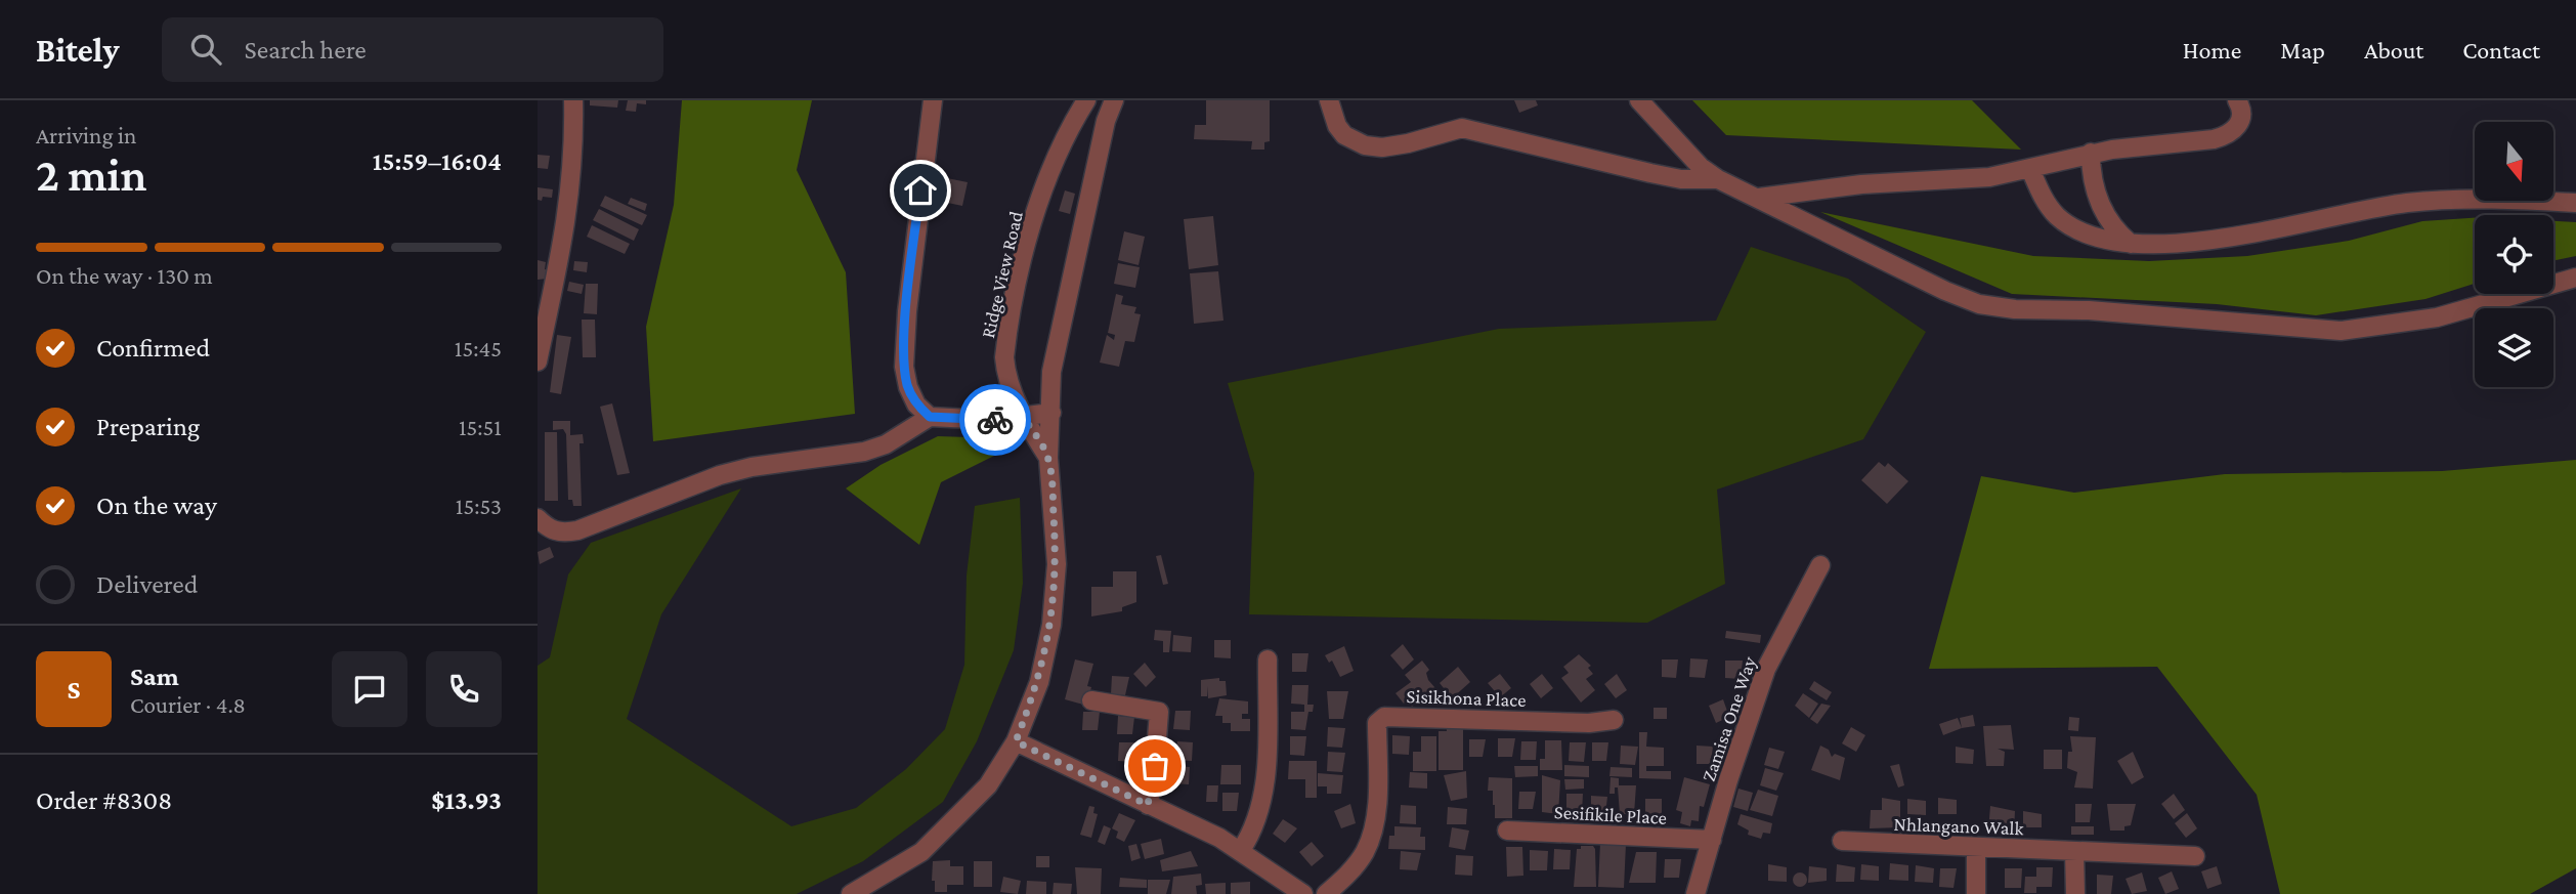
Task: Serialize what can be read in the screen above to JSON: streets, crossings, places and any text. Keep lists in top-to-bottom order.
{
  "streets": {
    "street": [
      "Ridge View Road",
      "Sisikhona Place",
      "Zamisa One Way",
      "Sesifikile Place",
      "Nhlangano Walk"
    ]
  },
  "crossings": [
    ["Zamisa One Way", "Sesifikile Place"]
  ],
  "north": "bottom",
  "page": {
    "header": "Bitely",
    "search": "Search here",
    "nav": [
      "Home",
      "Map",
      "About",
      "Contact"
    ],
    "heading": ["2 min", "Arriving in", "15:59–16:04"],
    "panel": [
      "Sam",
      "Courier · 4.8",
      "Order #8308",
      "$13.93"
    ],
    "bar": "On the way · 130 m",
    "list": [
      ["Confirmed", "15:45"],
      ["Preparing", "15:51"],
      ["On the way", "15:53"],
      "Delivered"
    ],
    "round": "S"
  }
}
